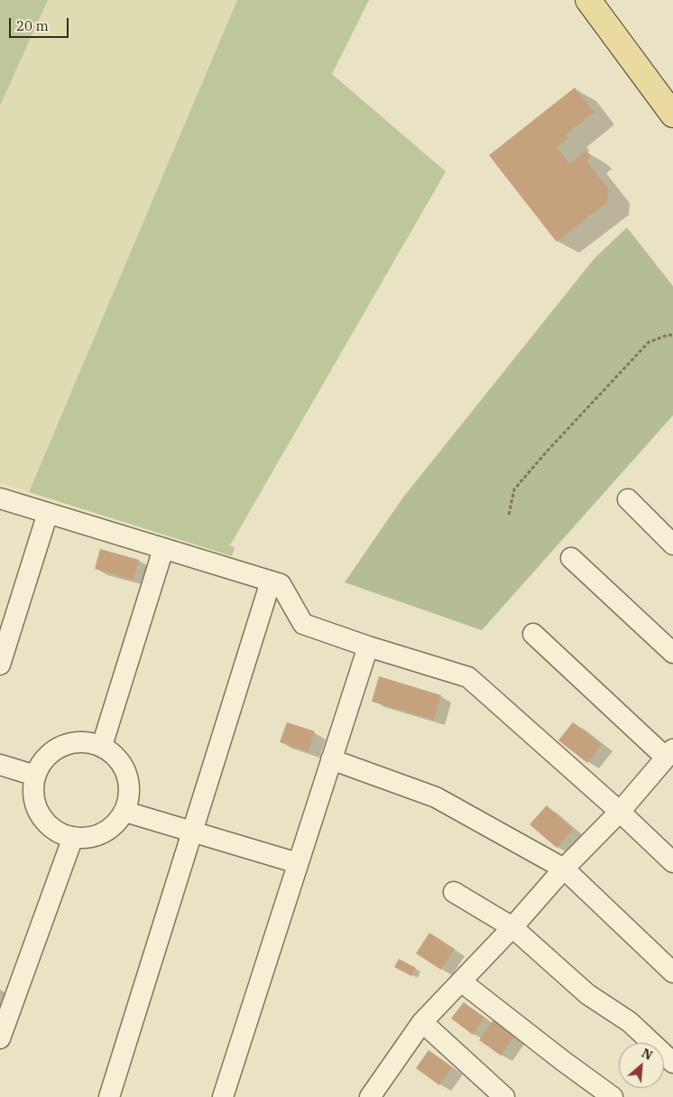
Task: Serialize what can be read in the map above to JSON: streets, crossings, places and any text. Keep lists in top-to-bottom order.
{
  "scale_bar": "20 m",
  "north": "top right"
}
